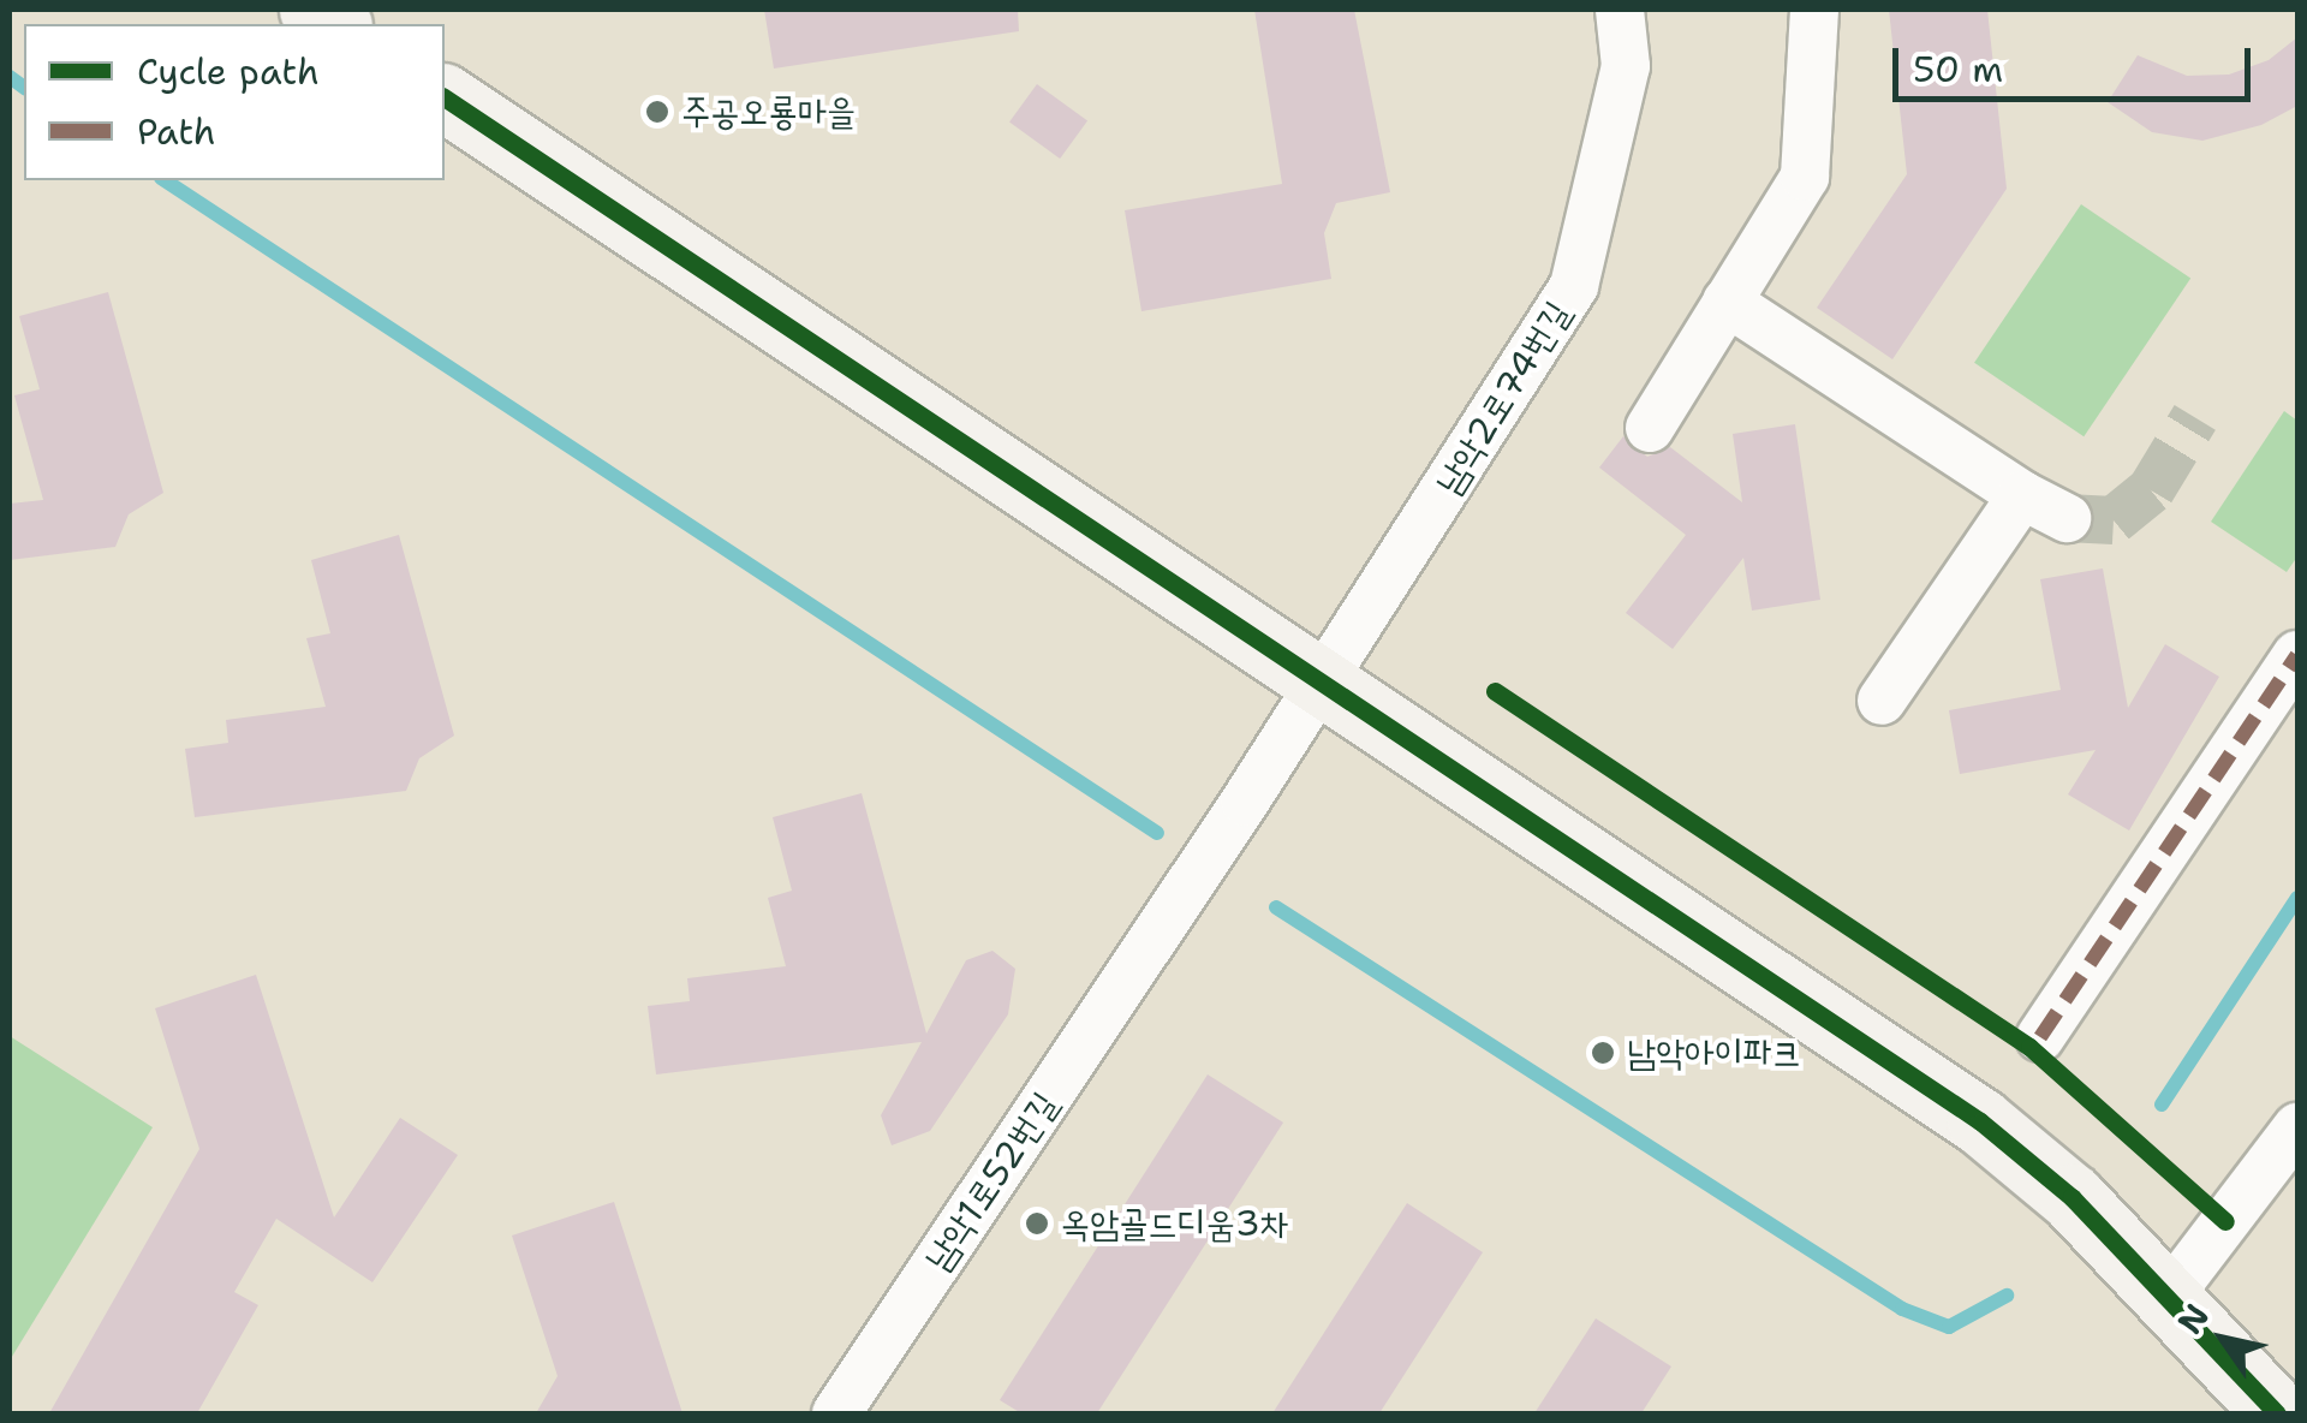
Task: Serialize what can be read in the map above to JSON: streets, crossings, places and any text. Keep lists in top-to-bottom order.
{
  "streets": {
    "street": ["남악2로74번길", "남악1로52번길"]
  },
  "crossings": [
    ["남악2로74번길", "남악1로52번길"]
  ],
  "places": ["주공오룡마을", "남악아이파크", "옥암골드디움3차"],
  "legend": ["Cycle path", "Path"],
  "scale_bar": "50 m",
  "north": "top left"
}
